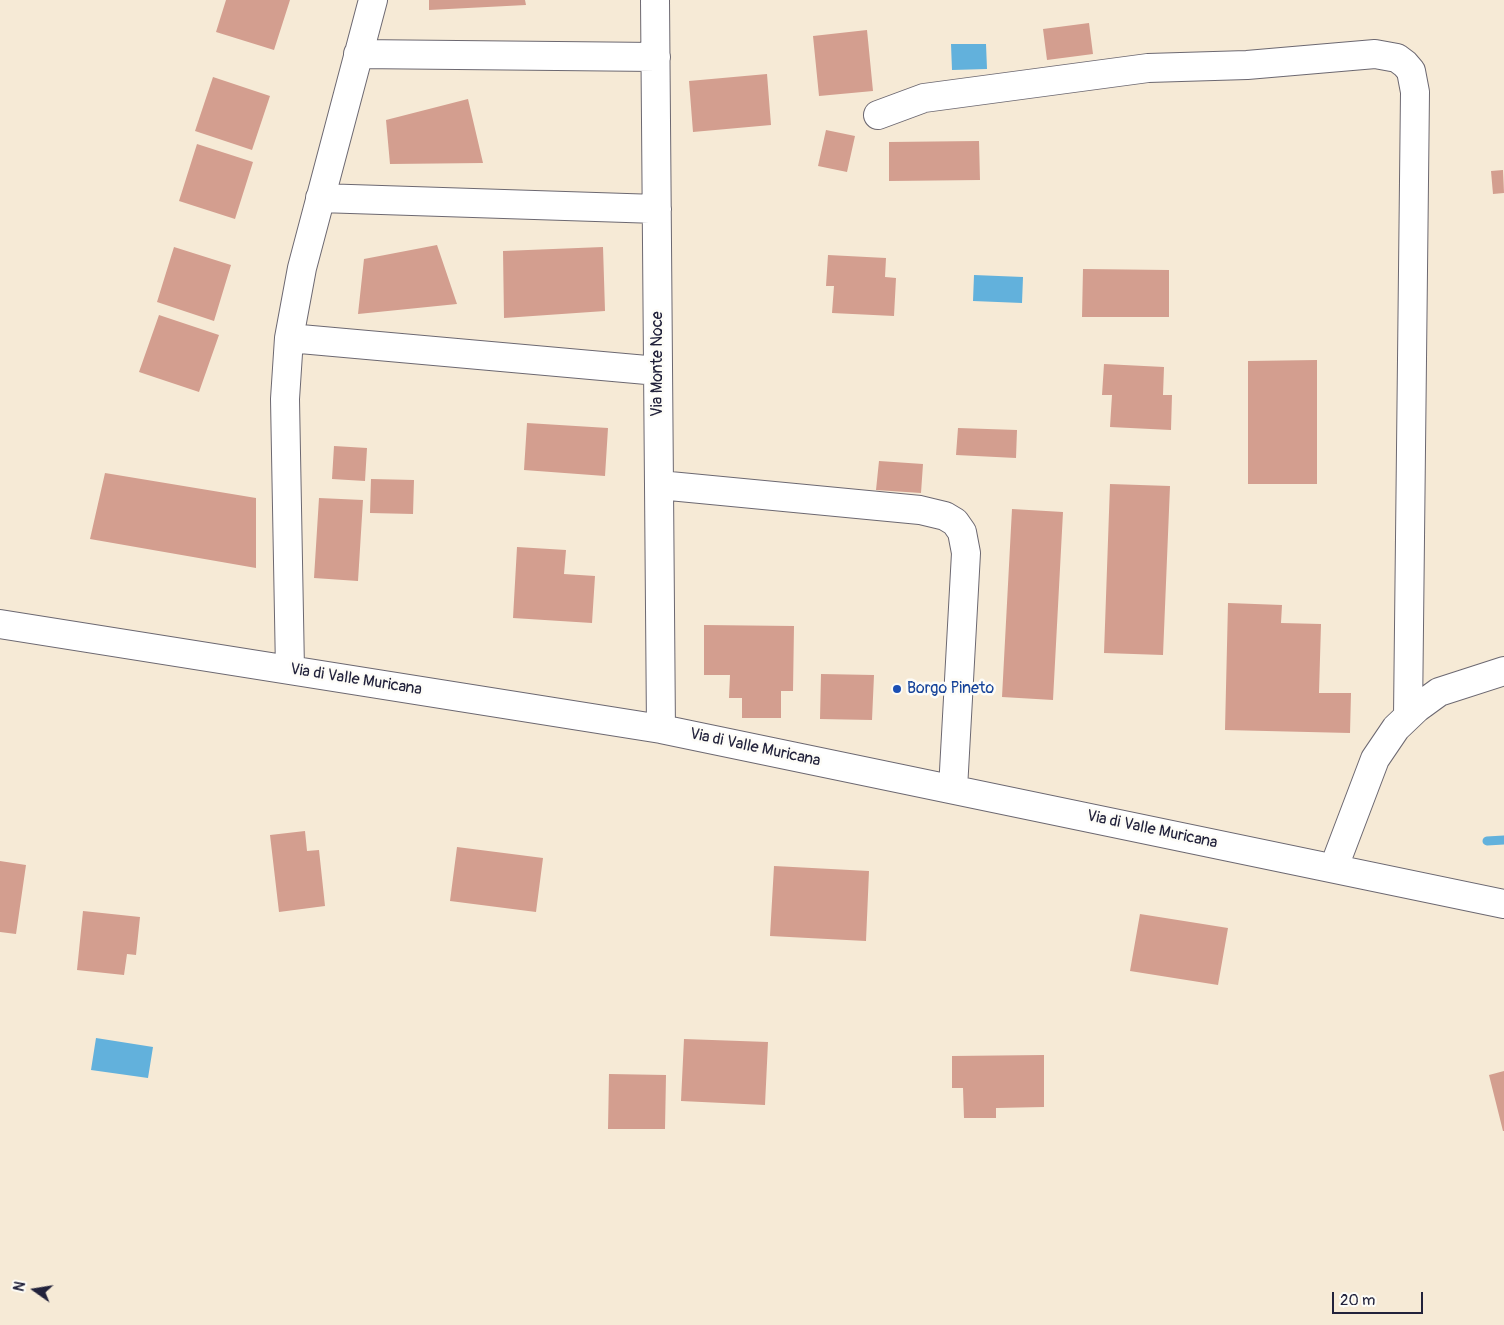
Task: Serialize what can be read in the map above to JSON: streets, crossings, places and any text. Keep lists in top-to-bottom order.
{
  "streets": {
    "street": ["Via Monte Noce", "Via di Valle Muricana"]
  },
  "crossings": [
    ["Via Monte Noce", "Via di Valle Muricana"]
  ],
  "places": ["Borgo Pineto"],
  "scale_bar": "20 m",
  "north": "left"
}
